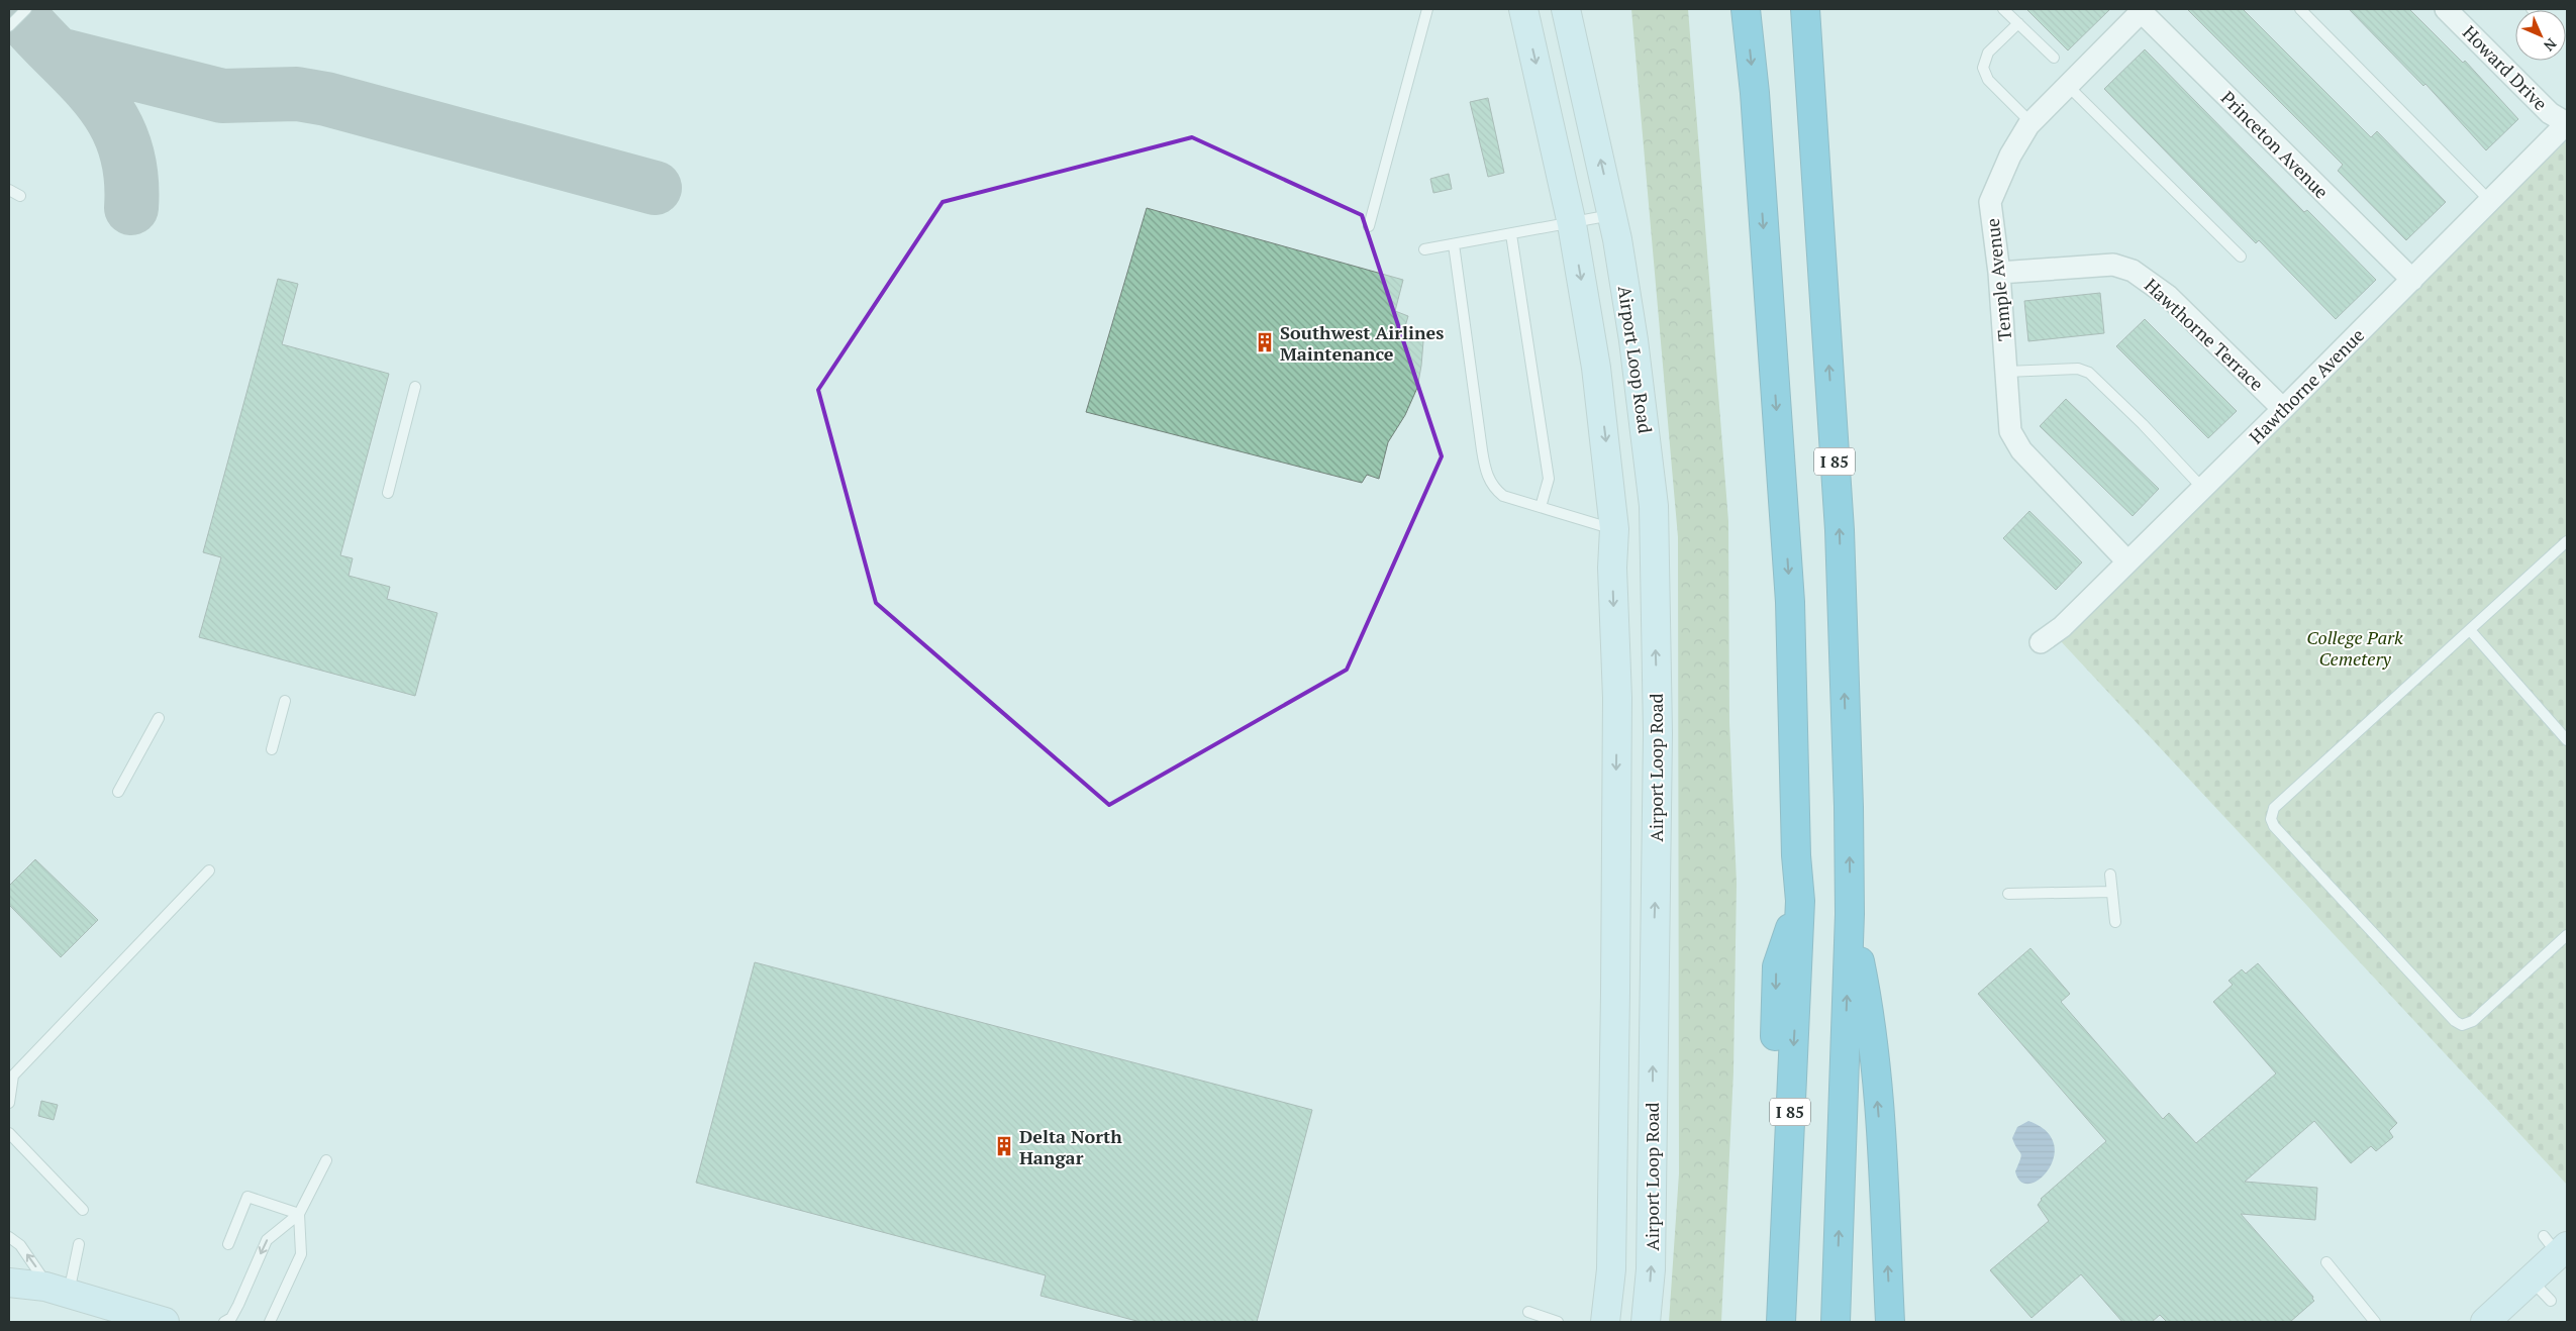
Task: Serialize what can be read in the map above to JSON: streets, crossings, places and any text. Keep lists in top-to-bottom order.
{
  "streets": {
    "highway": ["I 85"],
    "main road": ["Airport Loop Road"],
    "street": [
      "Howard Drive",
      "Princeton Avenue",
      "Temple Avenue",
      "Hawthorne Terrace",
      "Hawthorne Avenue"
    ]
  },
  "crossings": [
    ["Howard Drive", "Hawthorne Avenue"],
    ["Princeton Avenue", "Temple Avenue"],
    ["Princeton Avenue", "Hawthorne Avenue"],
    ["Temple Avenue", "Hawthorne Terrace"],
    ["Temple Avenue", "Hawthorne Avenue"],
    ["Hawthorne Terrace", "Hawthorne Avenue"]
  ],
  "parks": ["College Park Cemetery"],
  "places": {
    "building": ["Southwest Airlines Maintenance", "Delta North Hangar"]
  },
  "north": "bottom right"
}
